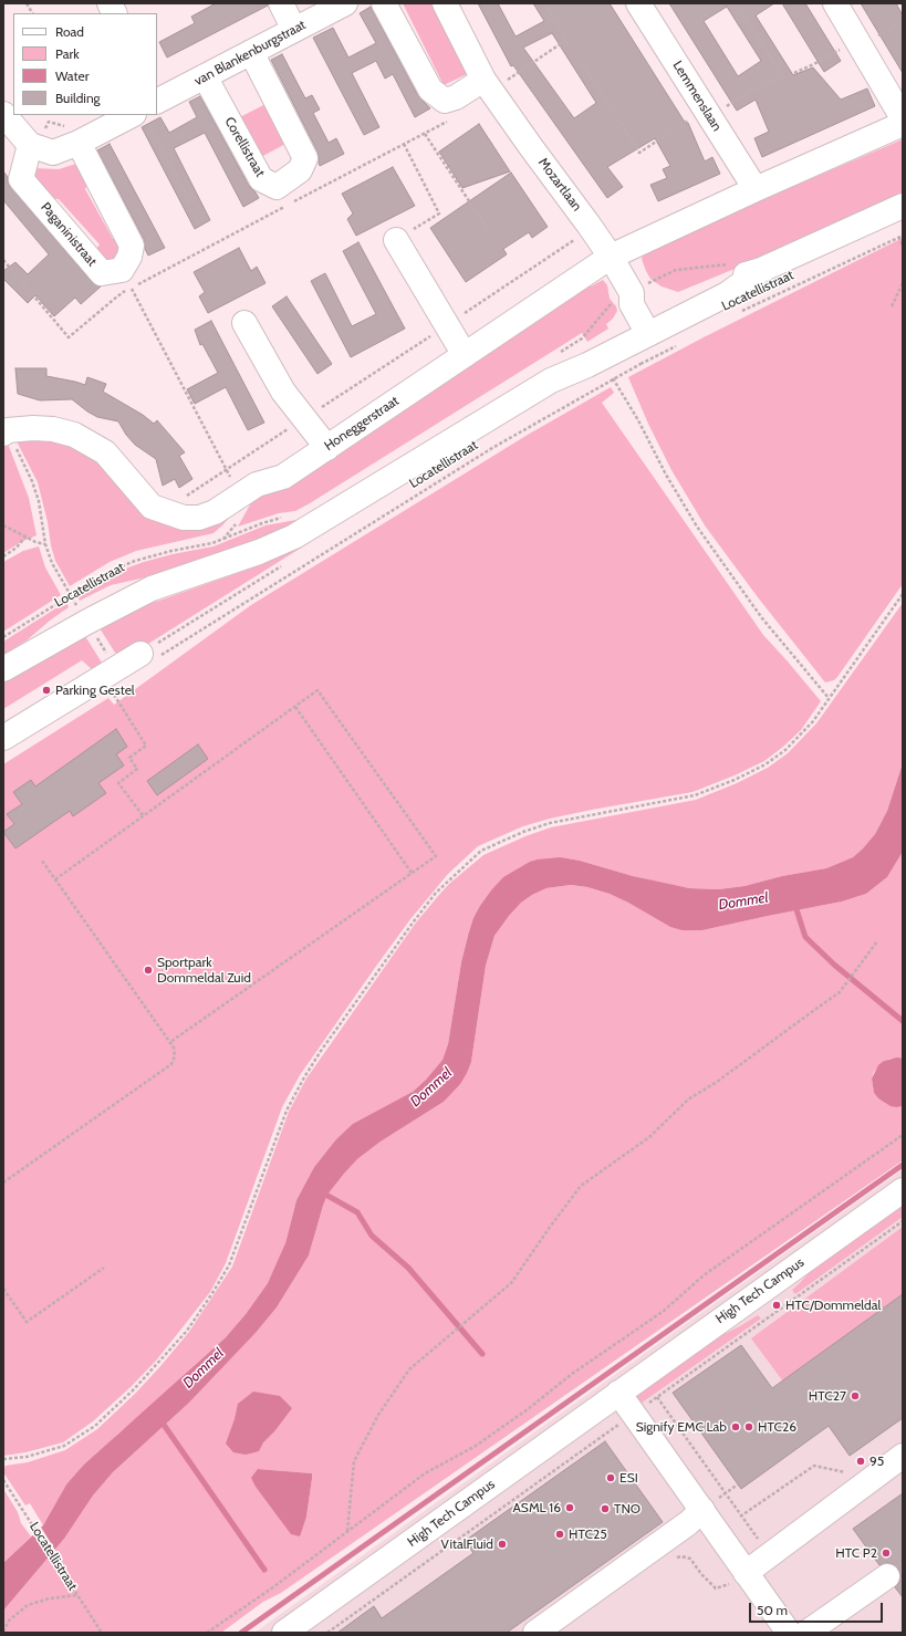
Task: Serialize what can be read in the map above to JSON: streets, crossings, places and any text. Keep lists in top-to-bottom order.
{
  "streets": {
    "street": [
      "van Blankenburgstraat",
      "Lemmenslaan",
      "Corellistraat",
      "Mozartlaan",
      "Paganinistraat",
      "Locatellistraat",
      "Honeggerstraat",
      "High Tech Campus"
    ]
  },
  "crossings": [
    ["van Blankenburgstraat", "Corellistraat"],
    ["van Blankenburgstraat", "Paganinistraat"],
    ["Mozartlaan", "Locatellistraat"],
    ["Mozartlaan", "Honeggerstraat"],
    ["Locatellistraat", "Honeggerstraat"]
  ],
  "water": ["Dommel"],
  "places": [
    "Parking Gestel",
    "Sportpark Dommeldal Zuid",
    "HTC/Dommeldal",
    "HTC27",
    "Signify EMC Lab",
    "HTC26",
    "95",
    "ESI",
    "ASML 16",
    "TNO",
    "HTC25",
    "VitalFluid",
    "HTC P2"
  ],
  "legend": [
    "Road",
    "Park",
    "Water",
    "Building"
  ],
  "scale_bar": "50 m"
}
